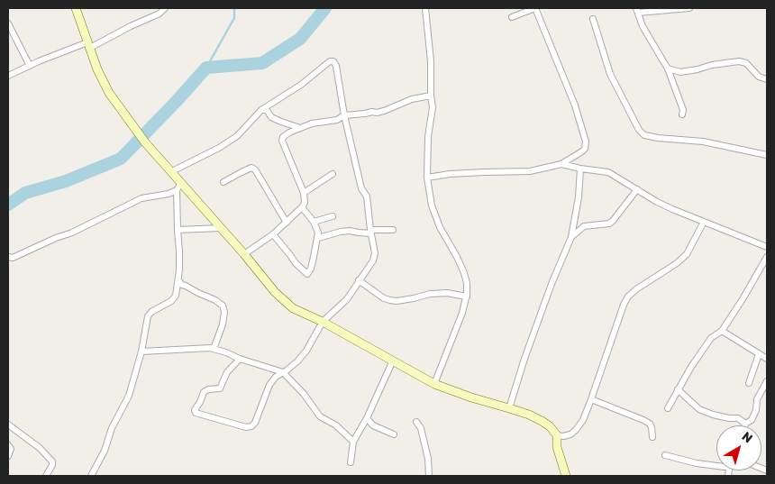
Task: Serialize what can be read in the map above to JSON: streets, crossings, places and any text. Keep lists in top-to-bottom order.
{
  "north": "top right"
}
